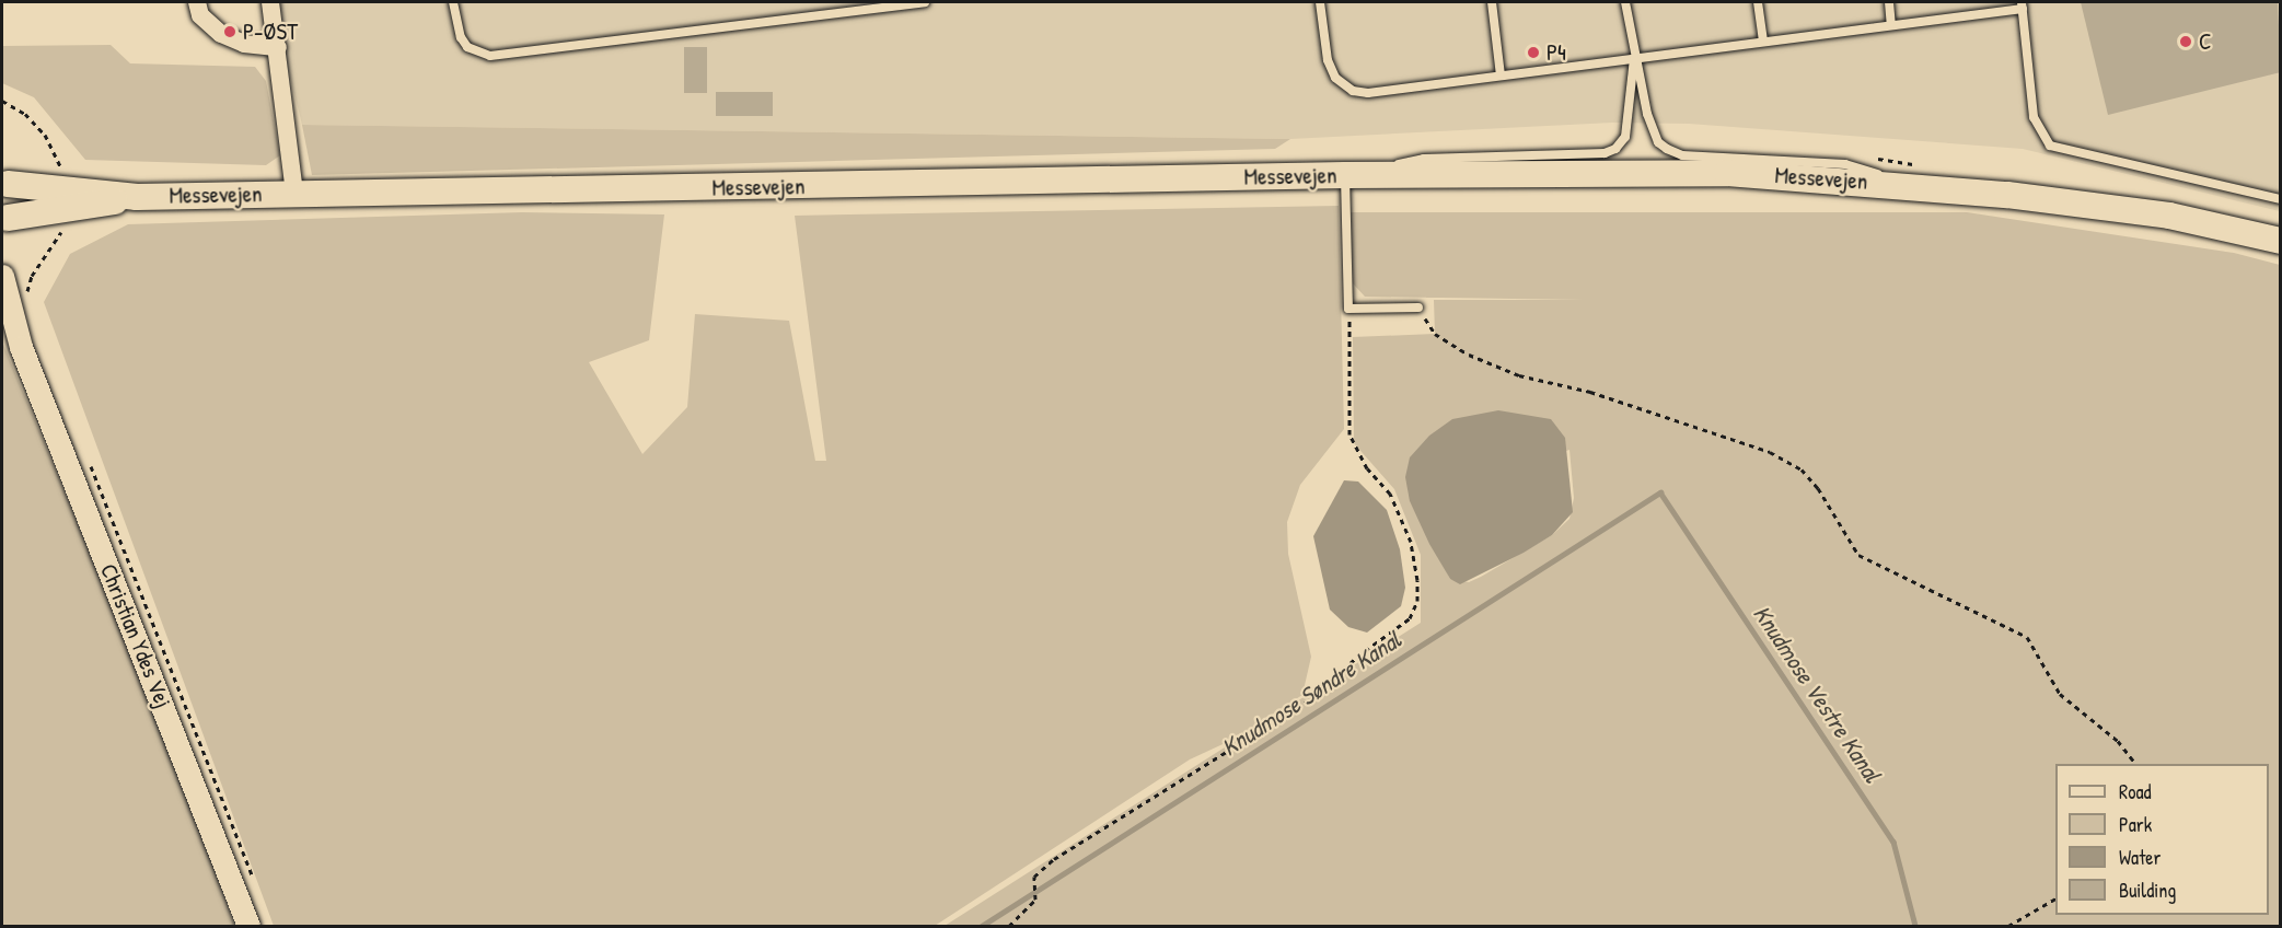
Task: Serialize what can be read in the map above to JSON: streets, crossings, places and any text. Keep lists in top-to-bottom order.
{
  "streets": {
    "main road": ["Messevejen"],
    "street": ["Christian Ydes Vej"]
  },
  "water": ["Knudmose Søndre Kanal", "Knudmose Vestre Kanal"],
  "places": ["P-ØST", "C", "P4"],
  "legend": [
    "Road",
    "Park",
    "Water",
    "Building"
  ]
}
